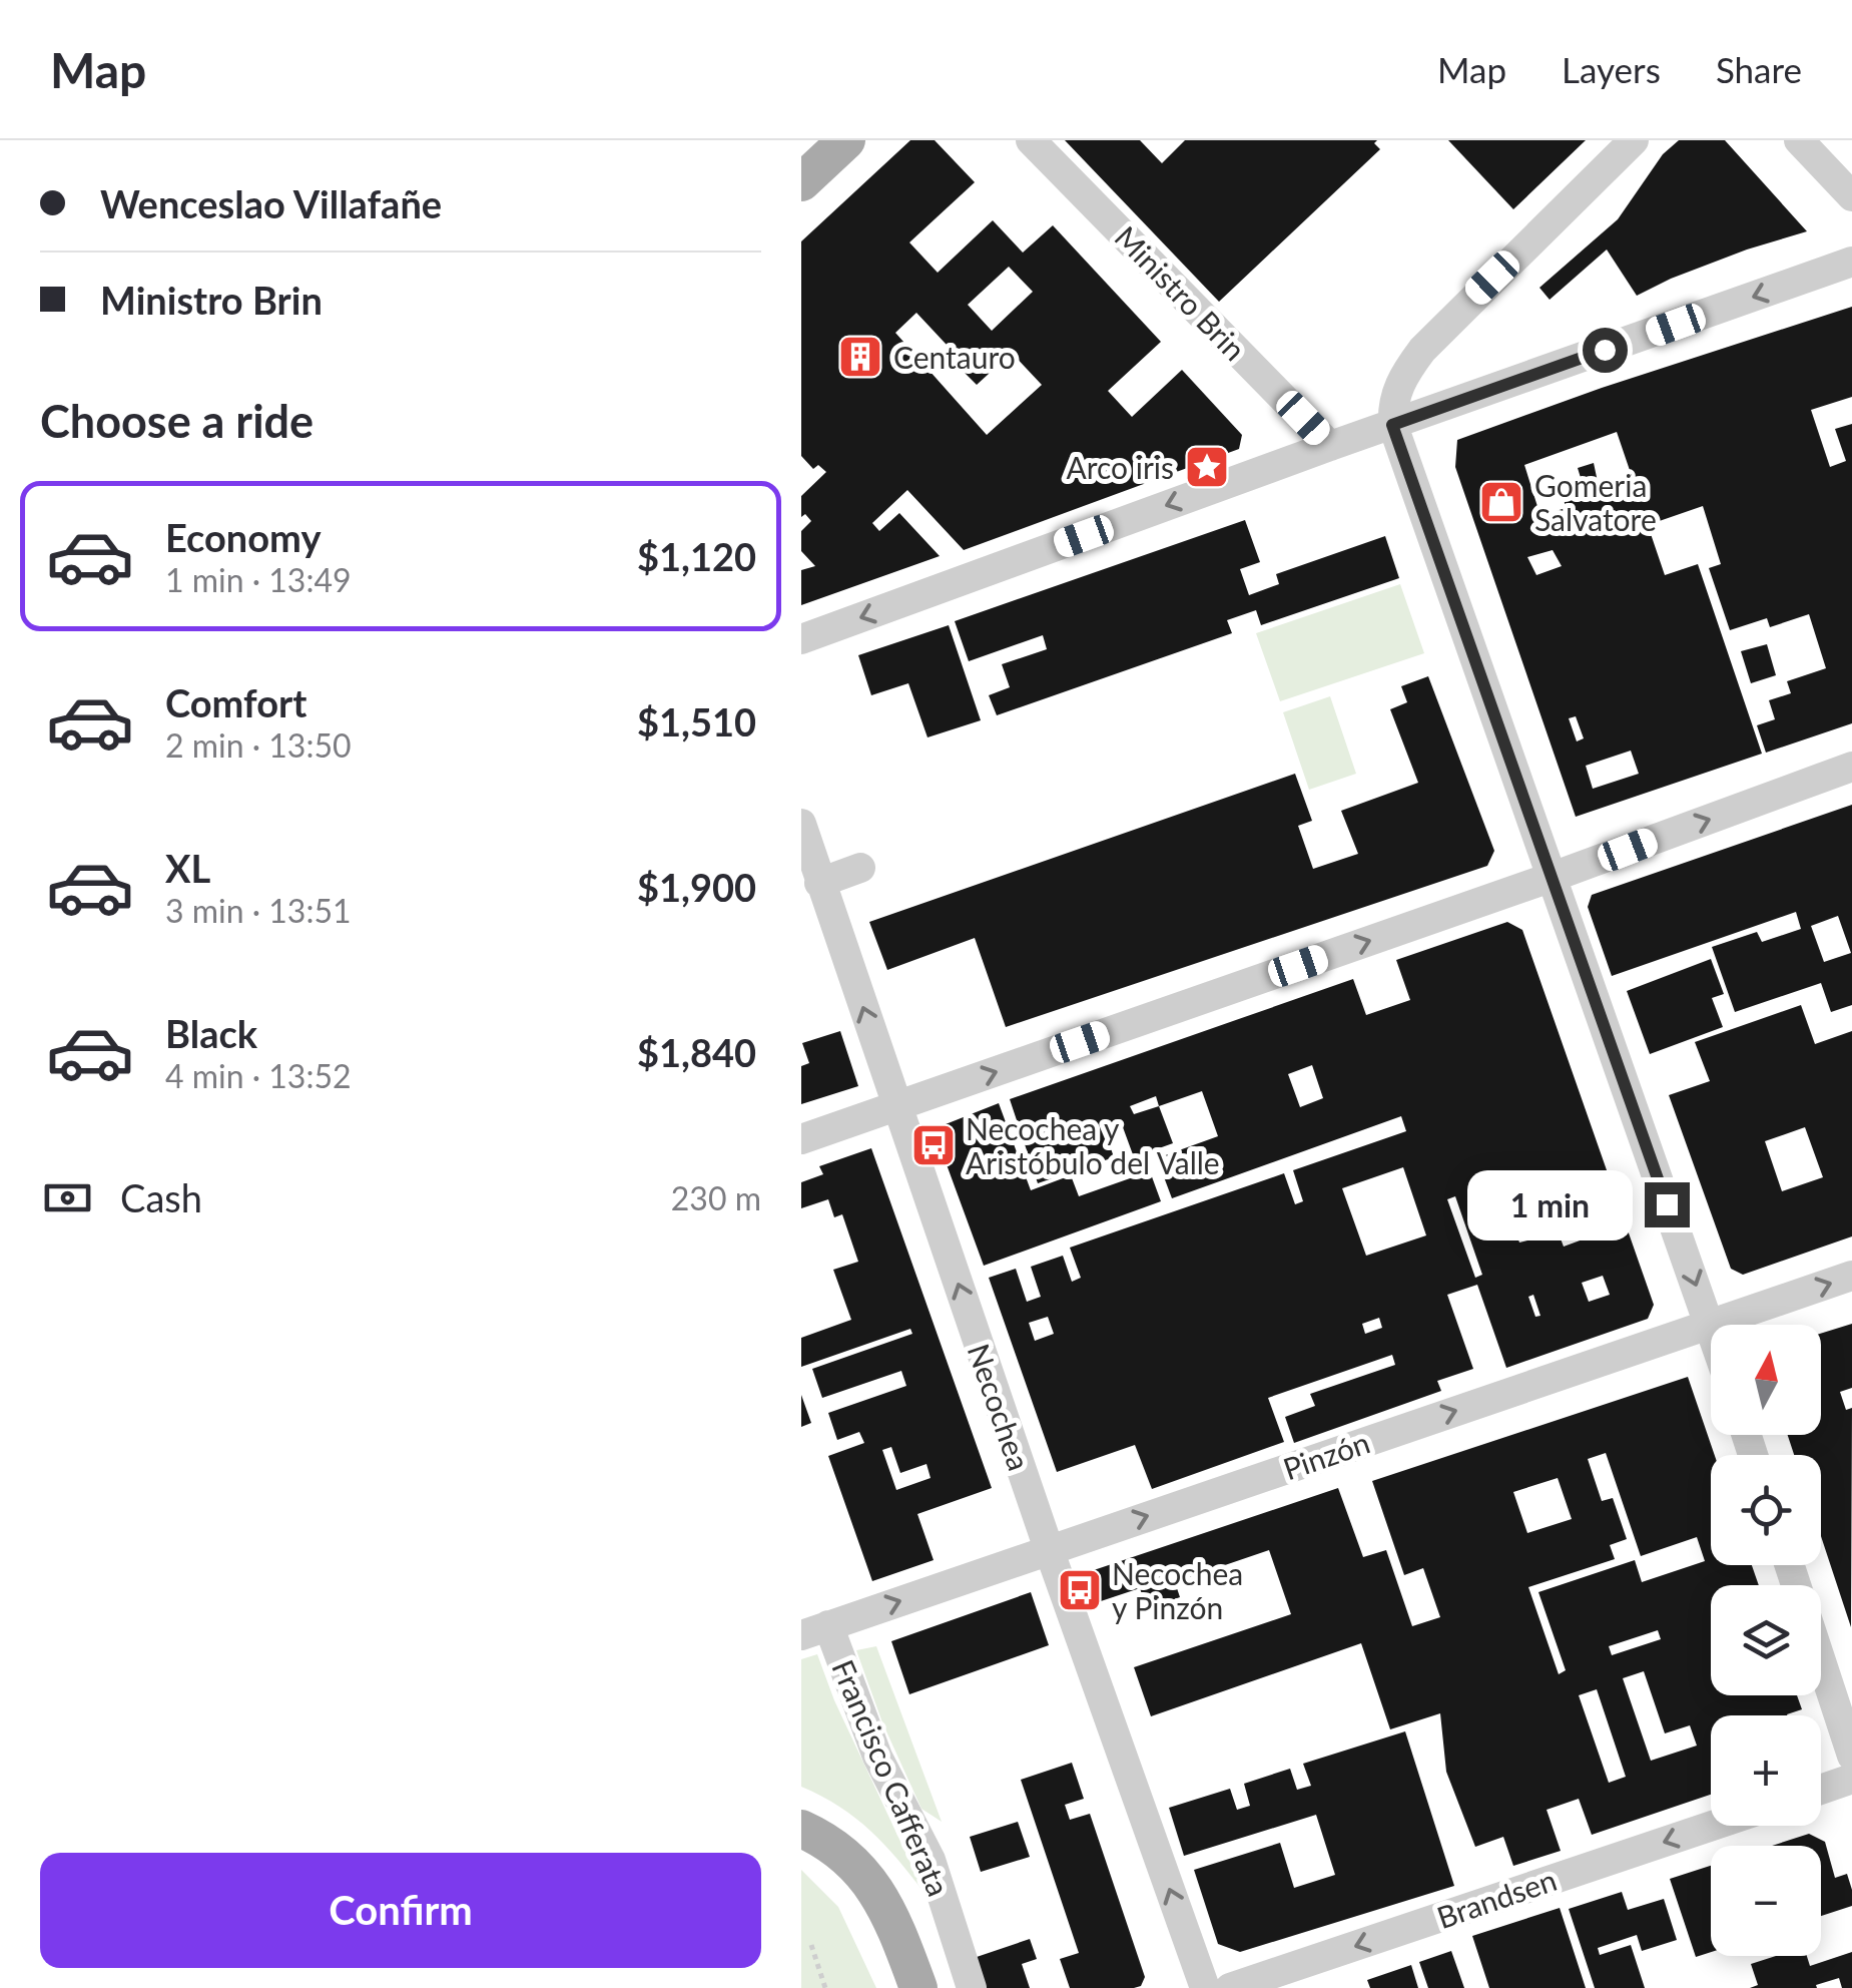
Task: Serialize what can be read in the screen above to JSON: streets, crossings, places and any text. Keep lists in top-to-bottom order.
{
  "streets": {
    "street": [
      "Ministro Brin",
      "Necochea",
      "Pinzón",
      "Francisco Cafferata",
      "Brandsen"
    ]
  },
  "crossings": [
    ["Necochea", "Pinzón"],
    ["Pinzón", "Francisco Cafferata"]
  ],
  "one_way": ["Necochea", "Pinzón", "Brandsen"],
  "places": {
    "building": ["Centauro"],
    "place": ["Arco iris"],
    "shop": ["Gomeria Salvatore"],
    "bus stop": ["Necochea y Aristóbulo del Valle", "Necochea y Pinzón"]
  },
  "north": "top",
  "page": {
    "header": "Map",
    "nav": ["Map", "Layers", "Share"],
    "banner": ["Wenceslao Villafañe", "Ministro Brin"],
    "heading": "Choose a ride",
    "list": [
      {
        "name": "Economy",
        "note": "1 min · 13:49",
        "value": "$1,120"
      },
      {
        "name": "Comfort",
        "note": "2 min · 13:50",
        "value": "$1,510"
      },
      {
        "name": "XL",
        "note": "3 min · 13:51",
        "value": "$1,900"
      },
      {
        "name": "Black",
        "note": "4 min · 13:52",
        "value": "$1,840"
      }
    ],
    "pay": ["Cash", "230 m"],
    "bubble": "1 min",
    "map_buttons": ["+", "−"],
    "buttons": "Confirm"
  }
}
